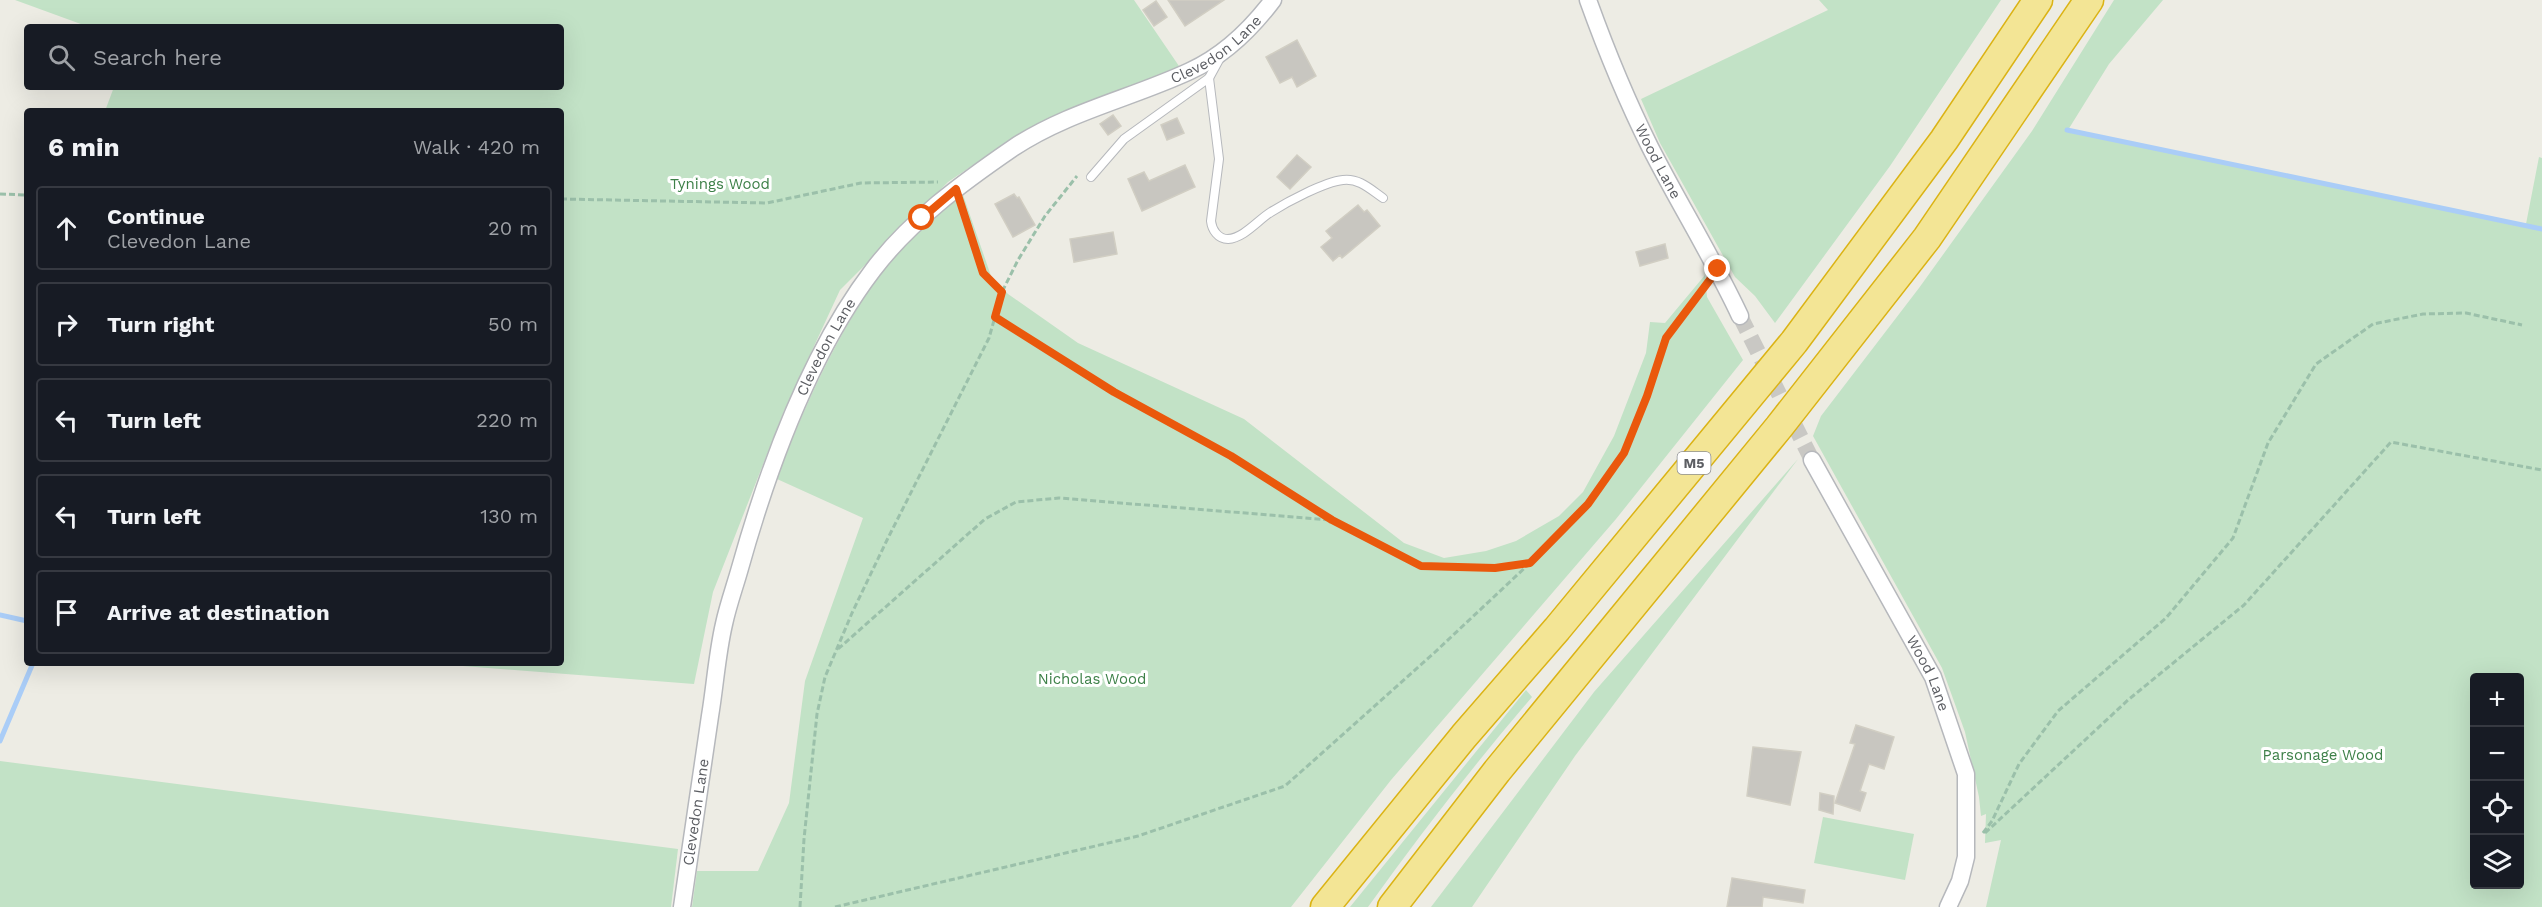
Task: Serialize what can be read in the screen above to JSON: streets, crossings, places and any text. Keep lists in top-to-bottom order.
{
  "streets": {
    "highway": ["M5"],
    "street": ["Clevedon Lane", "Wood Lane"]
  },
  "parks": ["Tynings Wood", "Nicholas Wood", "Parsonage Wood"],
  "page": {
    "search": "Search here",
    "heading": ["6 min", "Walk · 420 m"],
    "list": [
      ["Continue", "Clevedon Lane", "20 m"],
      ["Turn right", "50 m"],
      ["Turn left", "220 m"],
      ["Turn left", "130 m"],
      "Arrive at destination"
    ],
    "map_buttons": ["+", "−"]
  }
}
